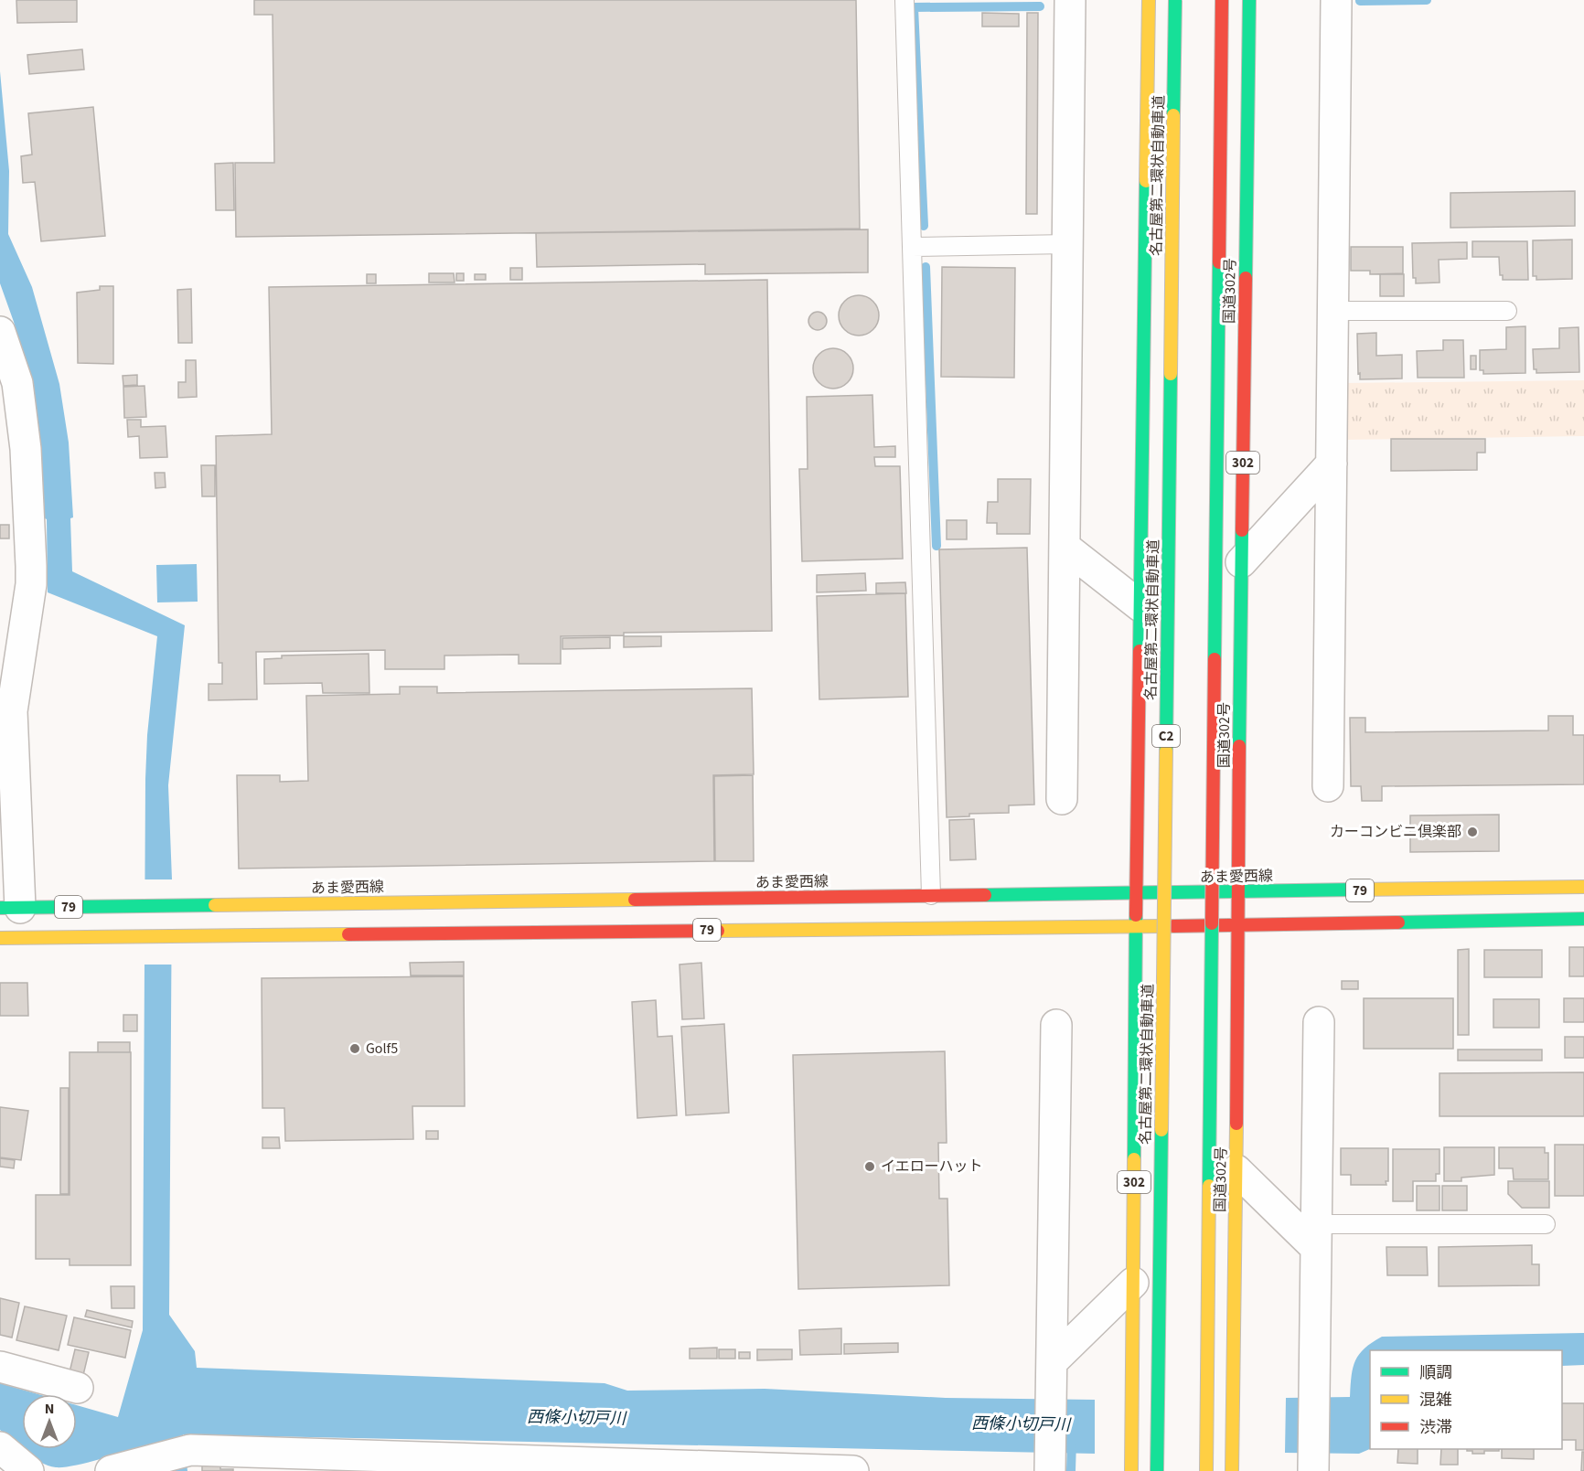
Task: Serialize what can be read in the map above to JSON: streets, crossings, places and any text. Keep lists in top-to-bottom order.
{
  "streets": {
    "main road": [
      "名古屋第二環状自動車道",
      "国道302号",
      "302",
      "C2",
      "あま愛西線",
      "79"
    ]
  },
  "crossings": [
    ["国道302号", "あま愛西線"],
    ["国道302号", "79"],
    ["302", "あま愛西線"],
    ["302", "79"]
  ],
  "water": ["西條小切戸川"],
  "places": ["カーコンビニ倶楽部", "Golf5", "イエローハット"],
  "legend": ["順調", "混雑", "渋滞"],
  "north": "top"
}
